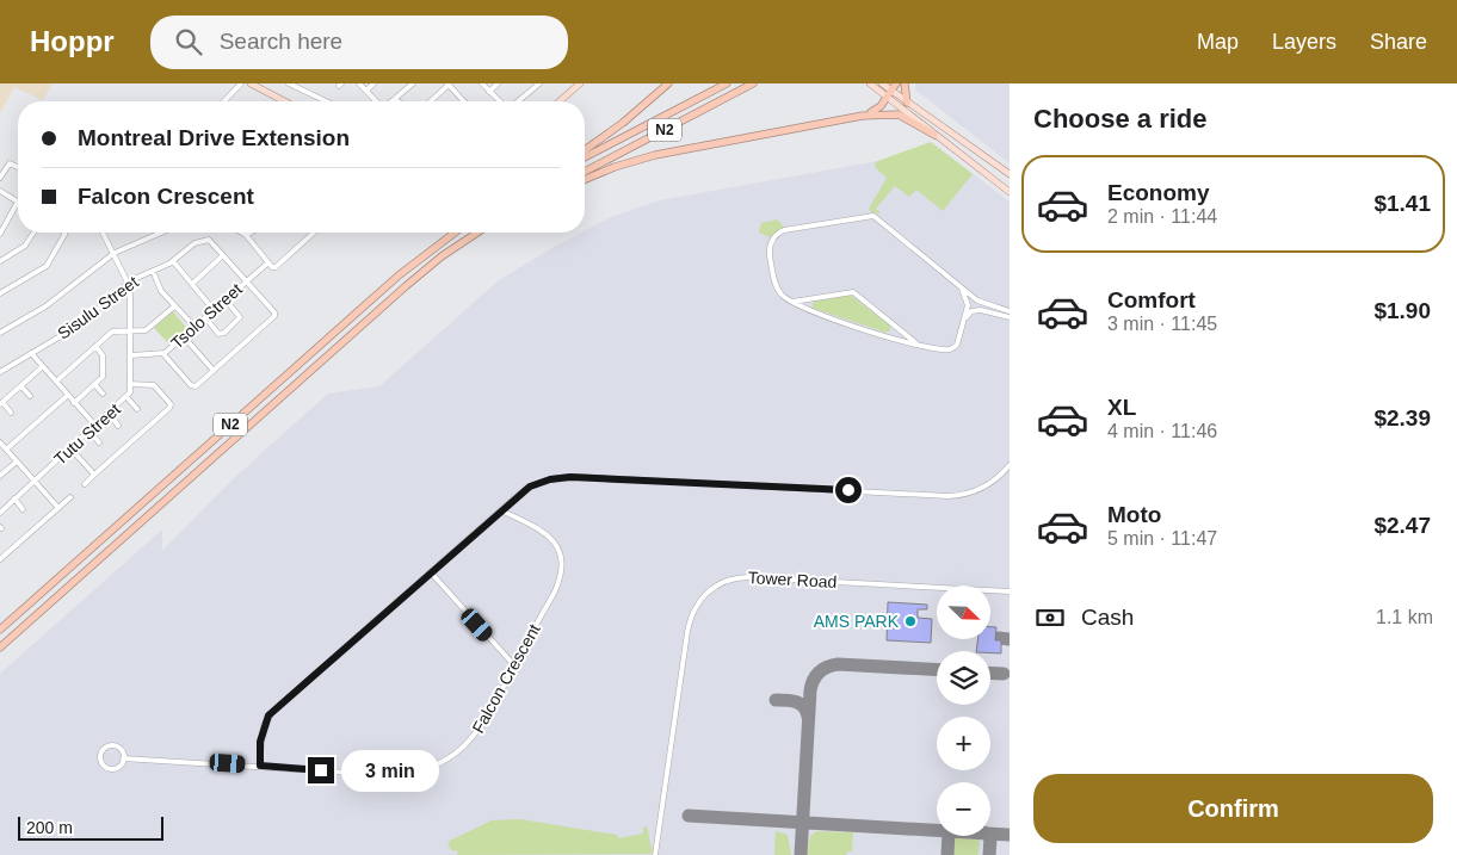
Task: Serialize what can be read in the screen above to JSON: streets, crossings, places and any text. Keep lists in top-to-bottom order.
{
  "streets": {
    "highway": ["N2"],
    "street": [
      "Sisulu Street",
      "Tsolo Street",
      "Tutu Street",
      "Tower Road",
      "Falcon Crescent"
    ]
  },
  "crossings": [
    ["Sisulu Street", "Tsolo Street"],
    ["Sisulu Street", "Tutu Street"],
    ["Tsolo Street", "Tutu Street"]
  ],
  "places": ["AMS PARK"],
  "scale_bar": "200 m",
  "north": "bottom right",
  "page": {
    "header": "Hoppr",
    "search": "Search here",
    "nav": ["Map", "Layers", "Share"],
    "heading": "Choose a ride",
    "banner": ["Montreal Drive Extension", "Falcon Crescent"],
    "list": [
      {
        "name": "Economy",
        "note": "2 min · 11:44",
        "value": "$1.41"
      },
      {
        "name": "Comfort",
        "note": "3 min · 11:45",
        "value": "$1.90"
      },
      {
        "name": "XL",
        "note": "4 min · 11:46",
        "value": "$2.39"
      },
      {
        "name": "Moto",
        "note": "5 min · 11:47",
        "value": "$2.47"
      }
    ],
    "pay": ["Cash", "1.1 km"],
    "map_buttons": ["+", "−"],
    "bubble": "3 min",
    "buttons": "Confirm",
    "scale": "200 m"
  }
}
